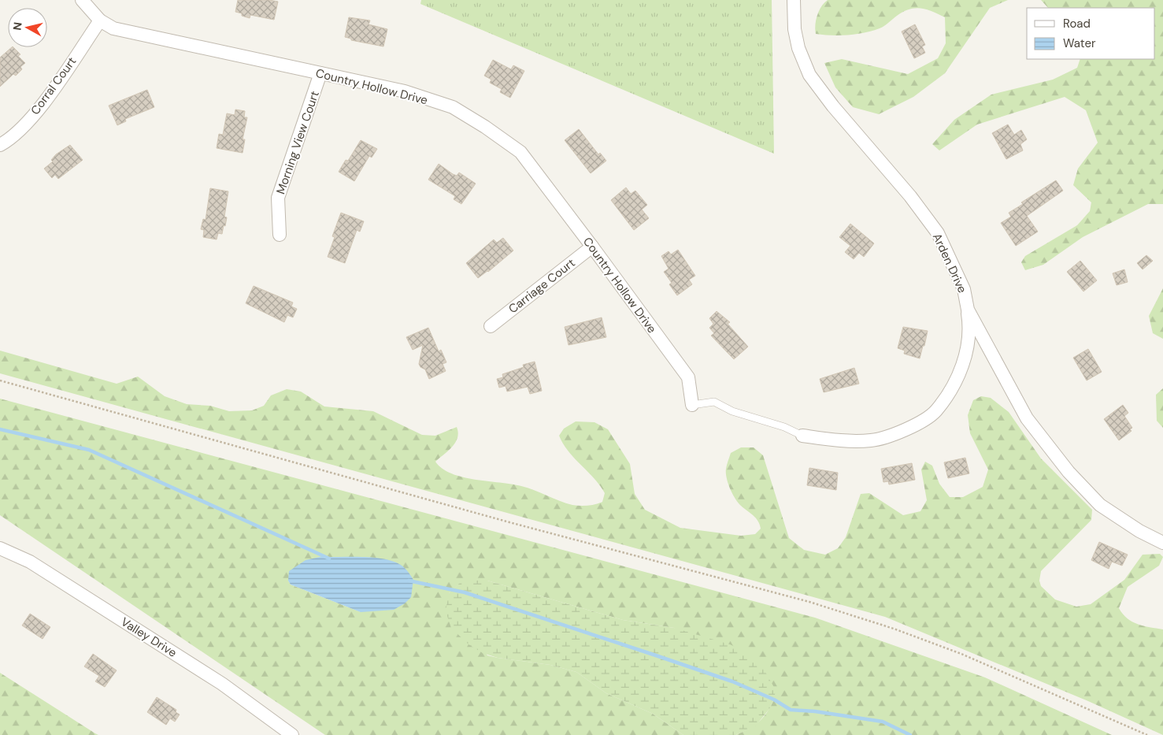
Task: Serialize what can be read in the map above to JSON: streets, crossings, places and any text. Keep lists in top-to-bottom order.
{
  "streets": {
    "street": [
      "Corral Court",
      "Country Hollow Drive",
      "Morning View Court",
      "Arden Drive",
      "Carriage Court",
      "Valley Drive"
    ]
  },
  "crossings": [
    ["Corral Court", "Country Hollow Drive"],
    ["Country Hollow Drive", "Morning View Court"],
    ["Country Hollow Drive", "Carriage Court"]
  ],
  "legend": ["Road", "Water"],
  "north": "left"
}
